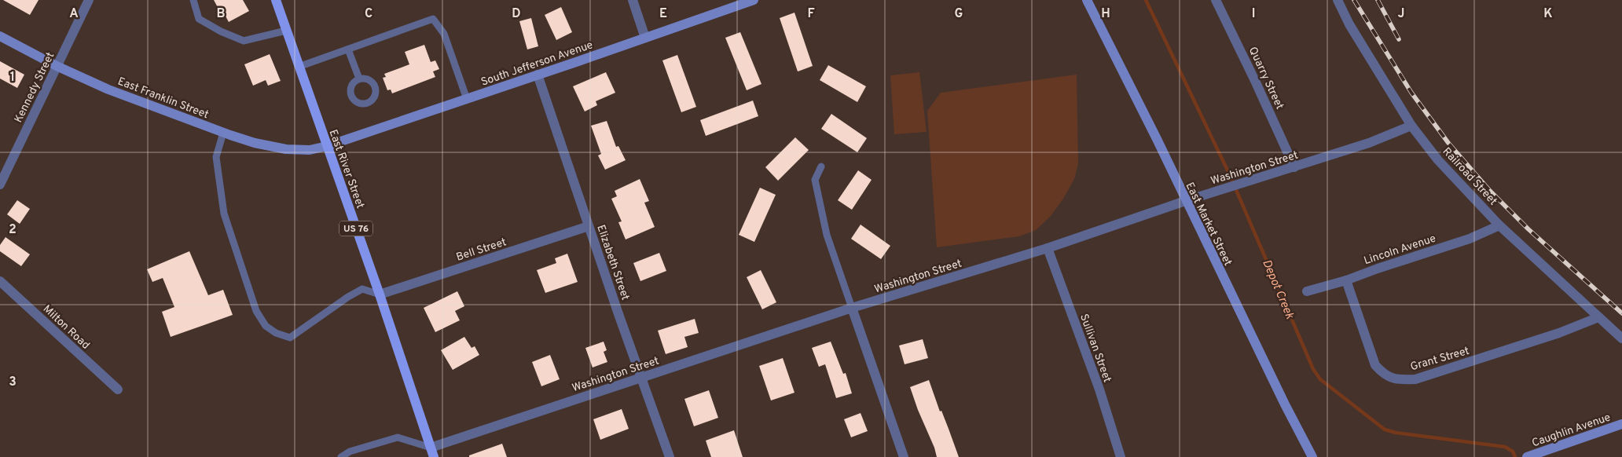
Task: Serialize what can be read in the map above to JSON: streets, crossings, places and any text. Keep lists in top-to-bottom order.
{
  "streets": {
    "main road": ["East River Street", "US 76"],
    "street": [
      "South Jefferson Avenue",
      "Quarry Street",
      "Kennedy Street",
      "East Franklin Street",
      "Washington Street",
      "Railroad Street",
      "East Market Street",
      "Bell Street",
      "Lincoln Avenue",
      "Elizabeth Street",
      "Milton Road",
      "Sullivan Street",
      "Grant Street",
      "Caughlin Avenue"
    ]
  },
  "crossings": [
    ["South Jefferson Avenue", "East Franklin Street"],
    ["South Jefferson Avenue", "East River Street"],
    ["South Jefferson Avenue", "Elizabeth Street"],
    ["Quarry Street", "Washington Street"],
    ["Kennedy Street", "East Franklin Street"],
    ["East Franklin Street", "East River Street"],
    ["Washington Street", "East River Street"],
    ["Washington Street", "Railroad Street"],
    ["Washington Street", "East Market Street"],
    ["Washington Street", "Elizabeth Street"],
    ["Washington Street", "Sullivan Street"],
    ["East River Street", "Bell Street"],
    ["Railroad Street", "Lincoln Avenue"],
    ["Railroad Street", "Grant Street"],
    ["Bell Street", "Elizabeth Street"],
    ["Lincoln Avenue", "Grant Street"]
  ],
  "water": ["Depot Creek"],
  "grid": {
    "columns": [
      "A",
      "B",
      "C",
      "D",
      "E",
      "F",
      "G",
      "H",
      "I",
      "J",
      "K"
    ],
    "rows": ["1", "2", "3"]
  }
}
